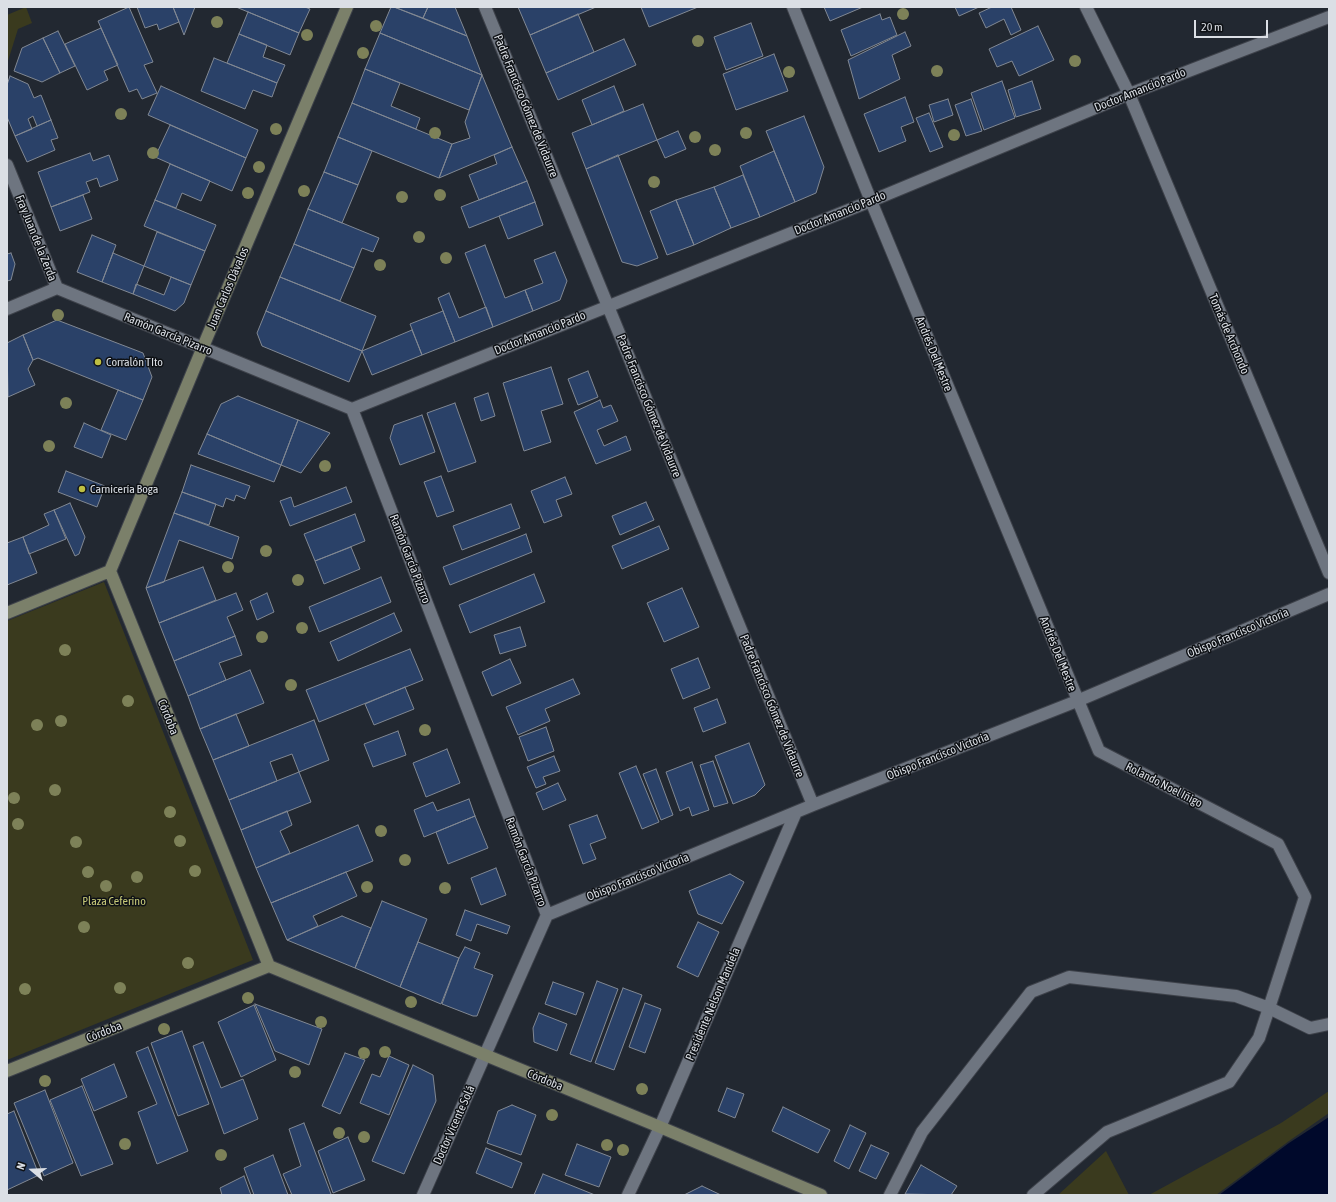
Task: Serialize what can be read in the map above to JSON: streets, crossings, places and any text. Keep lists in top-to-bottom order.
{
  "streets": {
    "main road": ["Juan Carlos Dávalos", "Córdoba"],
    "street": [
      "Doctor Amancio Pardo",
      "Padre Francisco Gómez de Vidaurre",
      "Fray Juan de la Zerda",
      "Ramón García Pizarro",
      "Tomás de Archondo",
      "Andrés Del Mestre",
      "Obispo Francisco Victoria",
      "Rolando Noel Iñigo",
      "Presidente Nelson Mandela",
      "Doctor Vicente Solá"
    ]
  },
  "crossings": [
    ["Doctor Amancio Pardo", "Padre Francisco Gómez de Vidaurre"],
    ["Doctor Amancio Pardo", "Ramón García Pizarro"],
    ["Doctor Amancio Pardo", "Tomás de Archondo"],
    ["Doctor Amancio Pardo", "Andrés Del Mestre"],
    ["Padre Francisco Gómez de Vidaurre", "Obispo Francisco Victoria"],
    ["Fray Juan de la Zerda", "Ramón García Pizarro"],
    ["Juan Carlos Dávalos", "Ramón García Pizarro"],
    ["Juan Carlos Dávalos", "Córdoba"],
    ["Ramón García Pizarro", "Obispo Francisco Victoria"],
    ["Ramón García Pizarro", "Córdoba"],
    ["Ramón García Pizarro", "Doctor Vicente Solá"],
    ["Andrés Del Mestre", "Obispo Francisco Victoria"],
    ["Andrés Del Mestre", "Rolando Noel Iñigo"],
    ["Obispo Francisco Victoria", "Rolando Noel Iñigo"],
    ["Obispo Francisco Victoria", "Presidente Nelson Mandela"],
    ["Córdoba", "Presidente Nelson Mandela"],
    ["Córdoba", "Doctor Vicente Solá"]
  ],
  "parks": ["Plaza Ceferino"],
  "places": ["Corralón TIto", "Carnicería Boga"],
  "scale_bar": "20 m",
  "north": "left"
}
